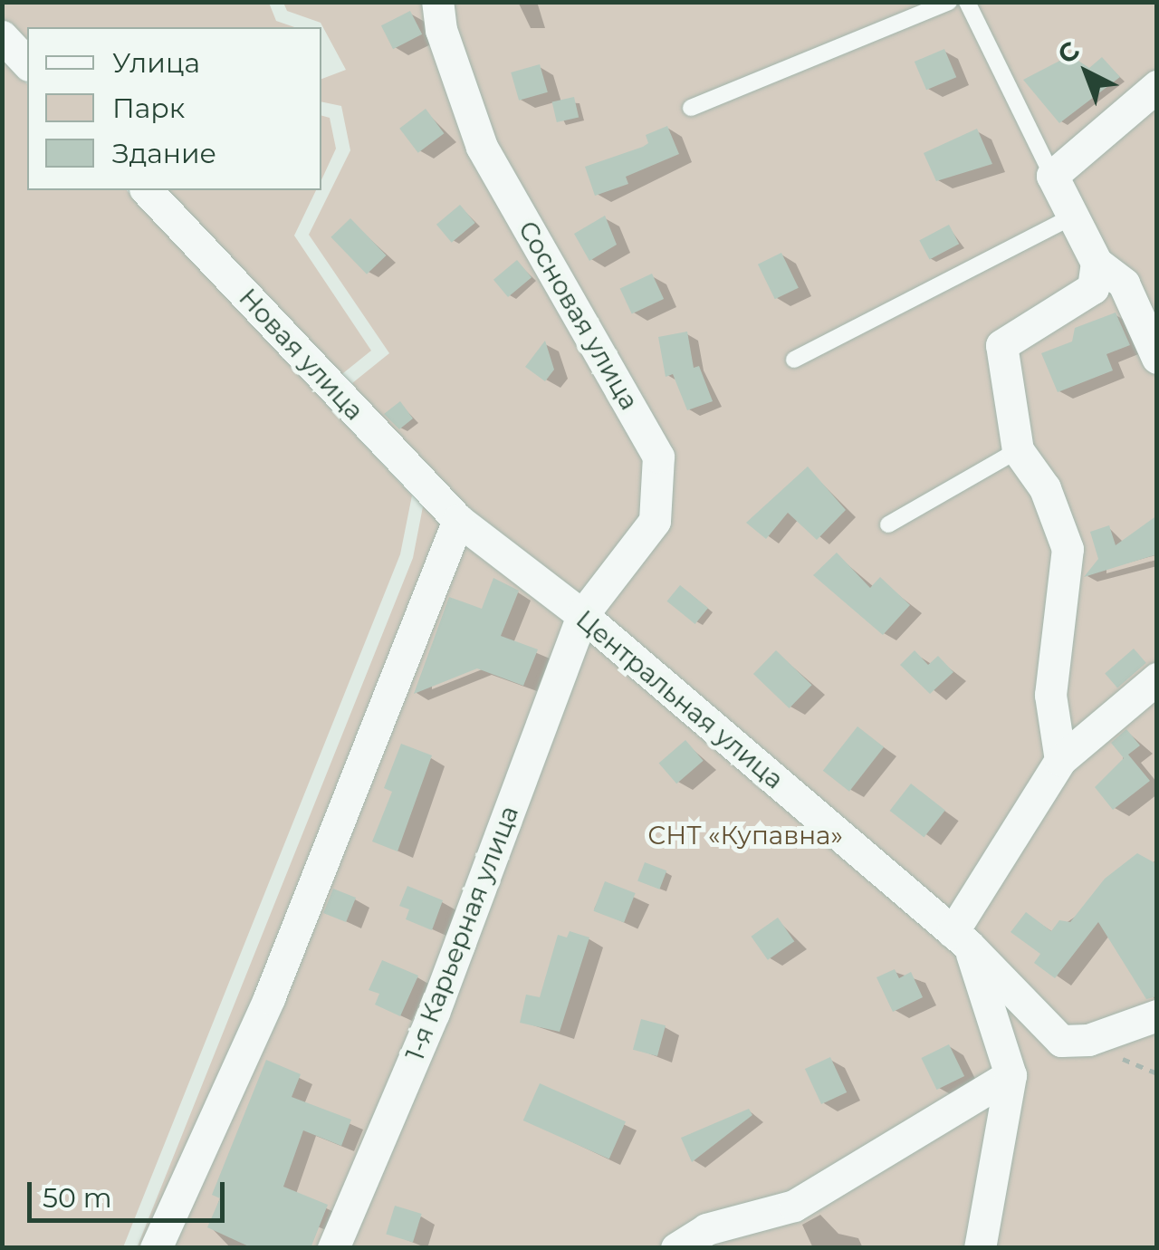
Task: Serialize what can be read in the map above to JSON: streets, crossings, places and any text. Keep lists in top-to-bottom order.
{
  "streets": {
    "street": [
      "Сосновая улица",
      "Новая улица",
      "Центральная улица",
      "1-я Карьерная улица"
    ]
  },
  "crossings": [
    ["Сосновая улица", "Центральная улица"],
    ["Сосновая улица", "1-я Карьерная улица"],
    ["Новая улица", "Центральная улица"],
    ["Центральная улица", "1-я Карьерная улица"]
  ],
  "parks": ["СНТ «Купавна»"],
  "legend": ["Улица", "Парк", "Здание"],
  "scale_bar": "50 m",
  "north": "top left"
}
